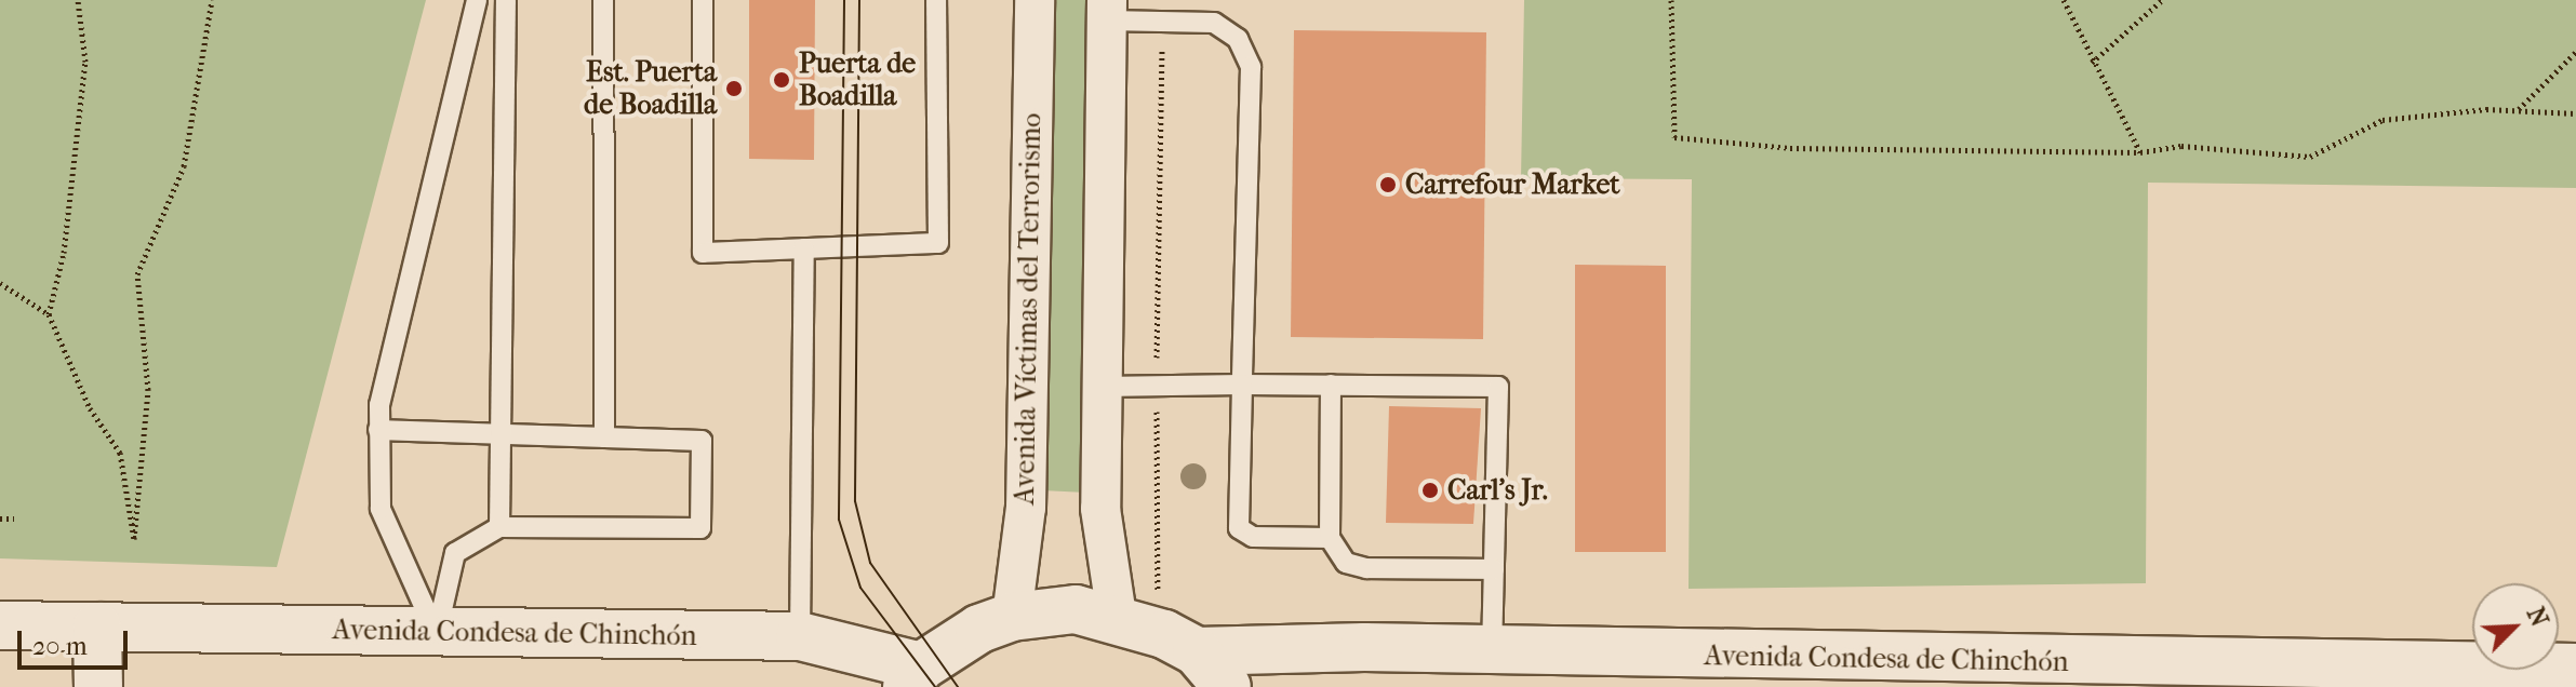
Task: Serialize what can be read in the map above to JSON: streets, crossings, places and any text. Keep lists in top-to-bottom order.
{
  "streets": {
    "street": ["Avenida Víctimas del Terrorismo", "Avenida Condesa de Chinchón"]
  },
  "places": [
    "Puerta de Boadilla",
    "Est. Puerta de Boadilla",
    "Carrefour Market",
    "Carl's Jr."
  ],
  "scale_bar": "20 m",
  "north": "top right"
}
